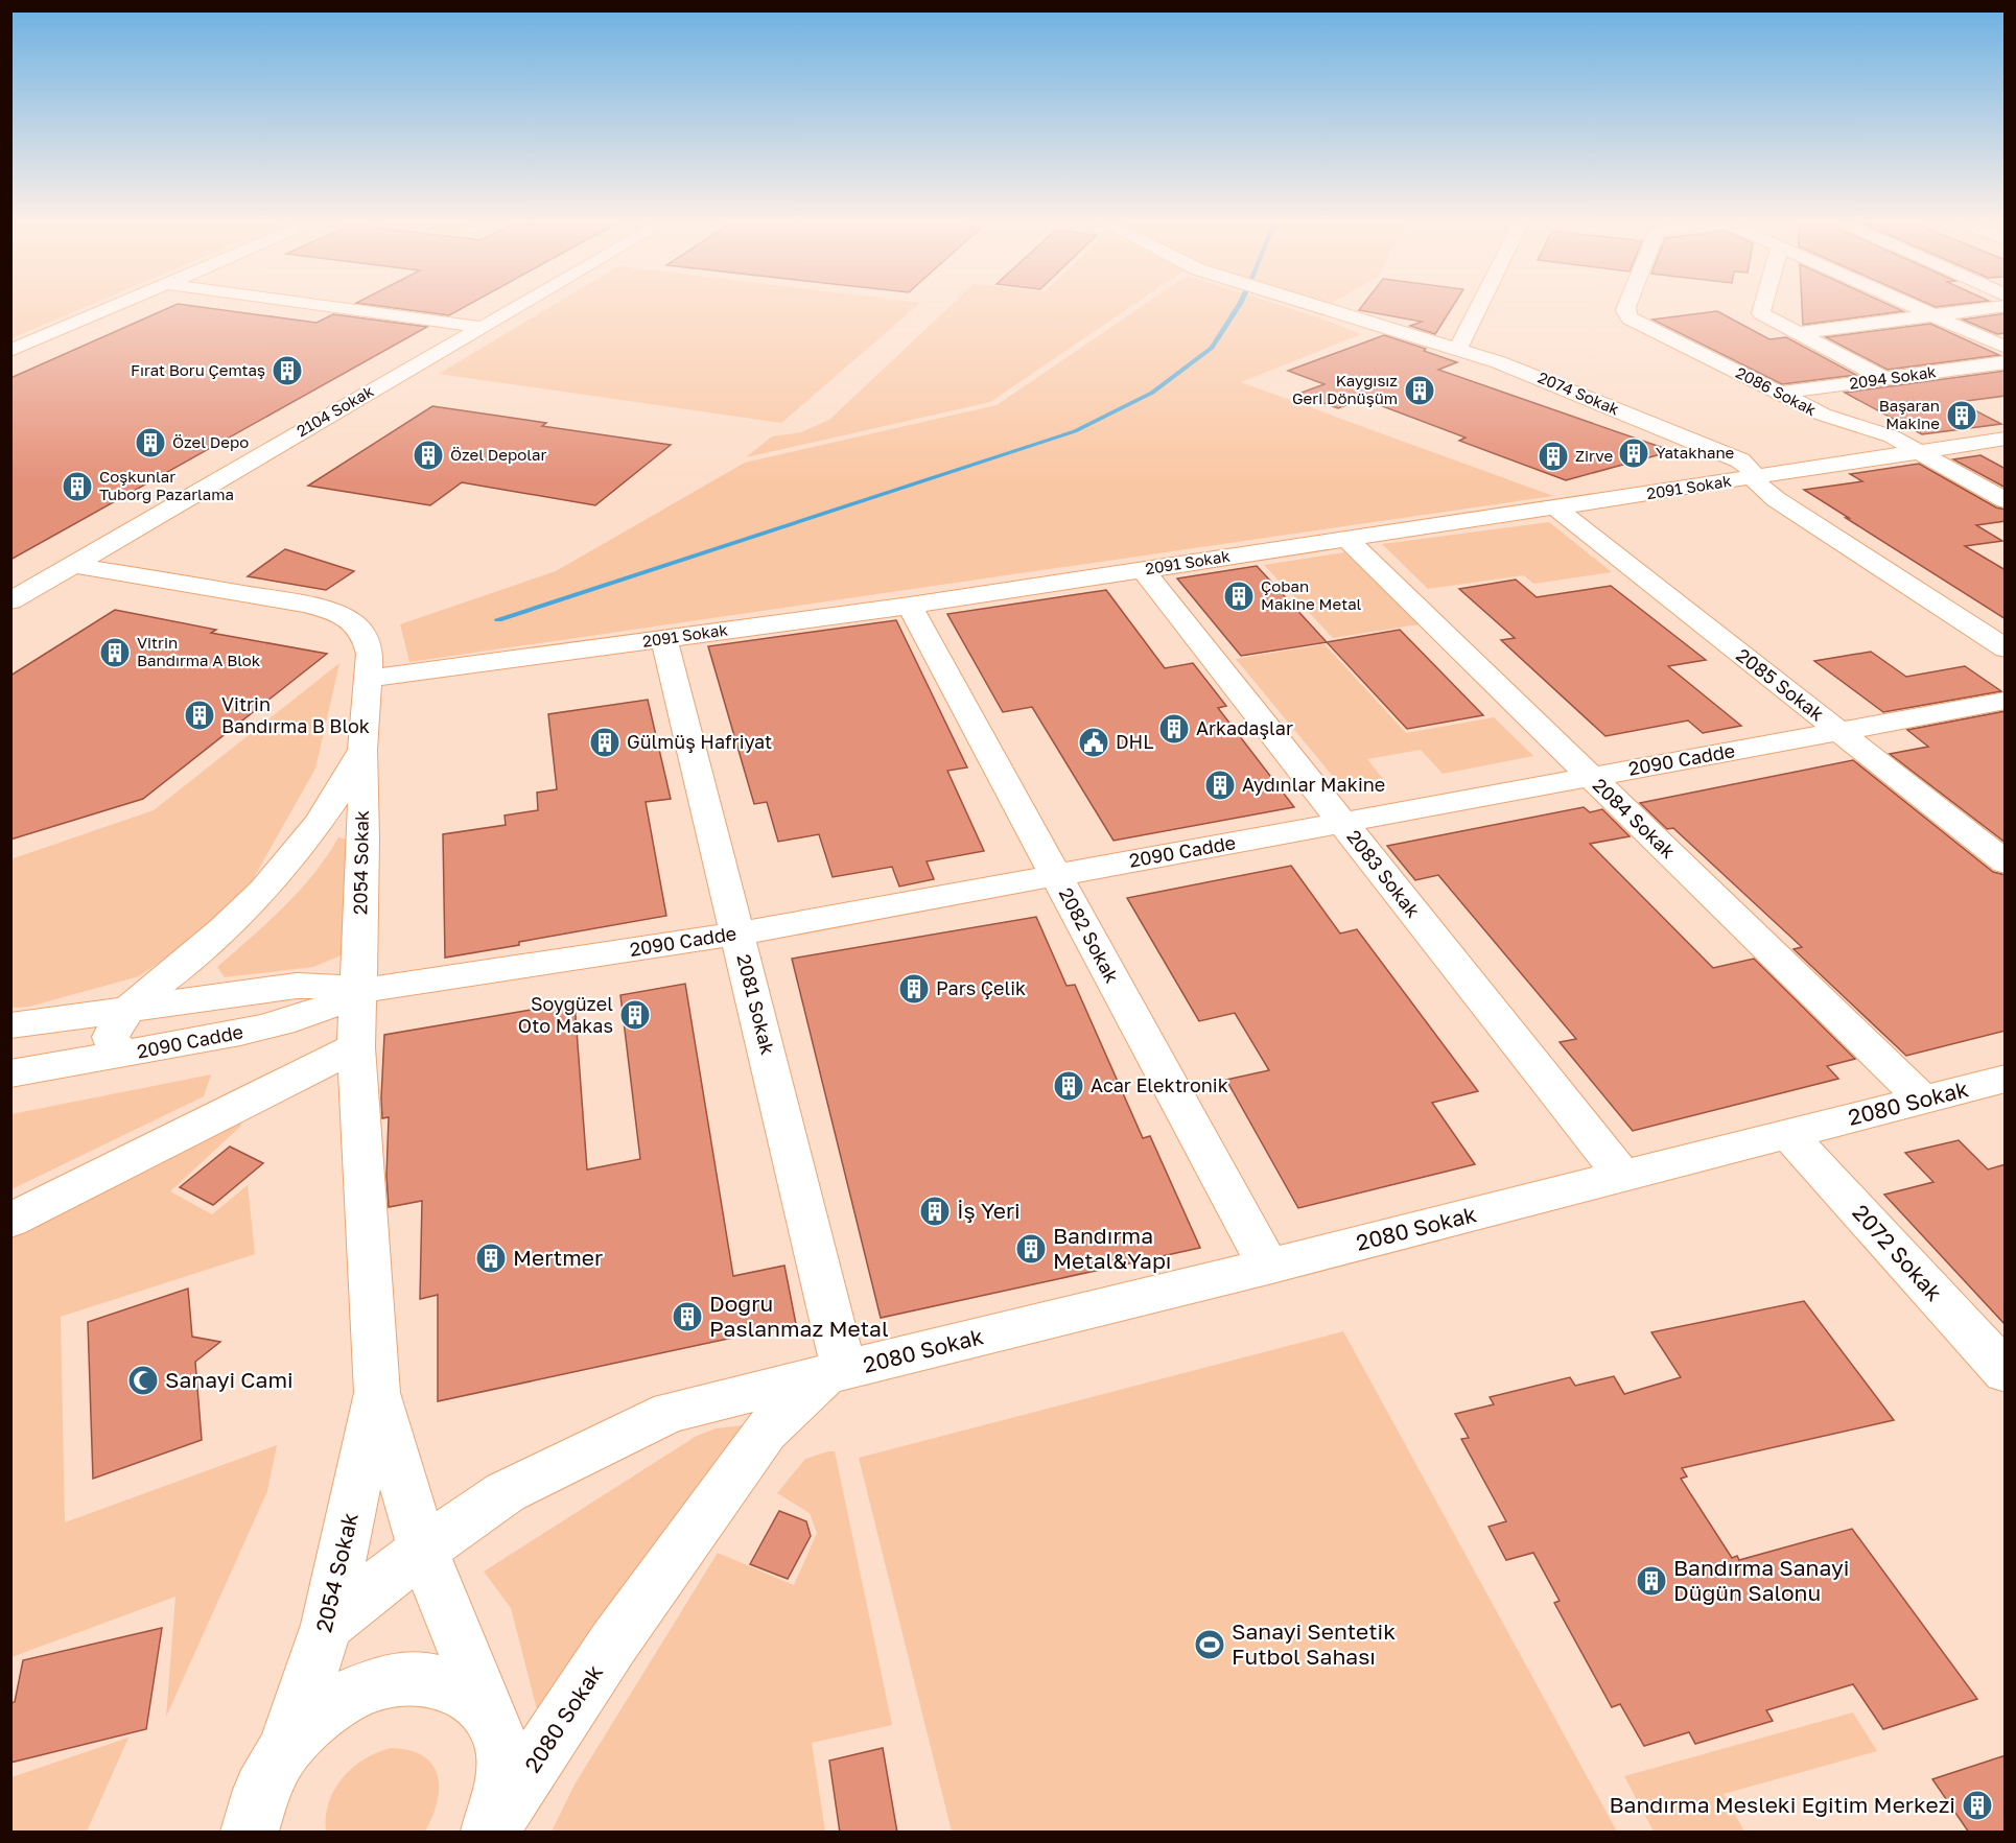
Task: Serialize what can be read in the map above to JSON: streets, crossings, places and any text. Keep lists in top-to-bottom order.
{
  "streets": {
    "street": [
      "2094 Sokak",
      "2086 Sokak",
      "2074 Sokak",
      "2104 Sokak",
      "2091 Sokak",
      "2085 Sokak",
      "2090 Cadde",
      "2084 Sokak",
      "2054 Sokak",
      "2083 Sokak",
      "2082 Sokak",
      "2081 Sokak",
      "2080 Sokak",
      "2072 Sokak"
    ]
  },
  "crossings": [
    ["2094 Sokak", "2086 Sokak"],
    ["2086 Sokak", "2091 Sokak"],
    ["2074 Sokak", "2091 Sokak"],
    ["2104 Sokak", "2054 Sokak"],
    ["2091 Sokak", "2085 Sokak"],
    ["2091 Sokak", "2084 Sokak"],
    ["2091 Sokak", "2054 Sokak"],
    ["2091 Sokak", "2083 Sokak"],
    ["2091 Sokak", "2082 Sokak"],
    ["2091 Sokak", "2081 Sokak"],
    ["2085 Sokak", "2090 Cadde"],
    ["2090 Cadde", "2084 Sokak"],
    ["2090 Cadde", "2054 Sokak"],
    ["2090 Cadde", "2083 Sokak"],
    ["2090 Cadde", "2082 Sokak"],
    ["2090 Cadde", "2081 Sokak"],
    ["2084 Sokak", "2080 Sokak"],
    ["2054 Sokak", "2080 Sokak"],
    ["2083 Sokak", "2080 Sokak"],
    ["2082 Sokak", "2080 Sokak"],
    ["2081 Sokak", "2080 Sokak"],
    ["2080 Sokak", "2072 Sokak"]
  ],
  "places": {
    "building": [
      "Fırat Boru Çemtaş",
      "Kaygısız Geri Dönüşüm",
      "Başaran Makine",
      "Özel Depo",
      "Yatakhane",
      "Özel Depolar",
      "Zirve",
      "Coşkunlar Tuborg Pazarlama",
      "Çoban Makine Metal",
      "Vitrin Bandırma A Blok",
      "Vitrin Bandırma B Blok",
      "Arkadaşlar",
      "Gülmüş Hafriyat",
      "Aydınlar Makine",
      "Pars Çelik",
      "Soygüzel Oto Makas",
      "Acar Elektronik",
      "İş Yeri",
      "Bandırma Metal&Yapı",
      "Mertmer",
      "Doğru Paslanmaz Metal",
      "Bandırma Sanayi Düğün Salonu",
      "Bandırma Mesleki Eğitim Merkezi"
    ],
    "public building": ["DHL"],
    "mosque": ["Sanayi Cami"],
    "sports": ["Sanayi Sentetik Futbol Sahası"]
  }
}
